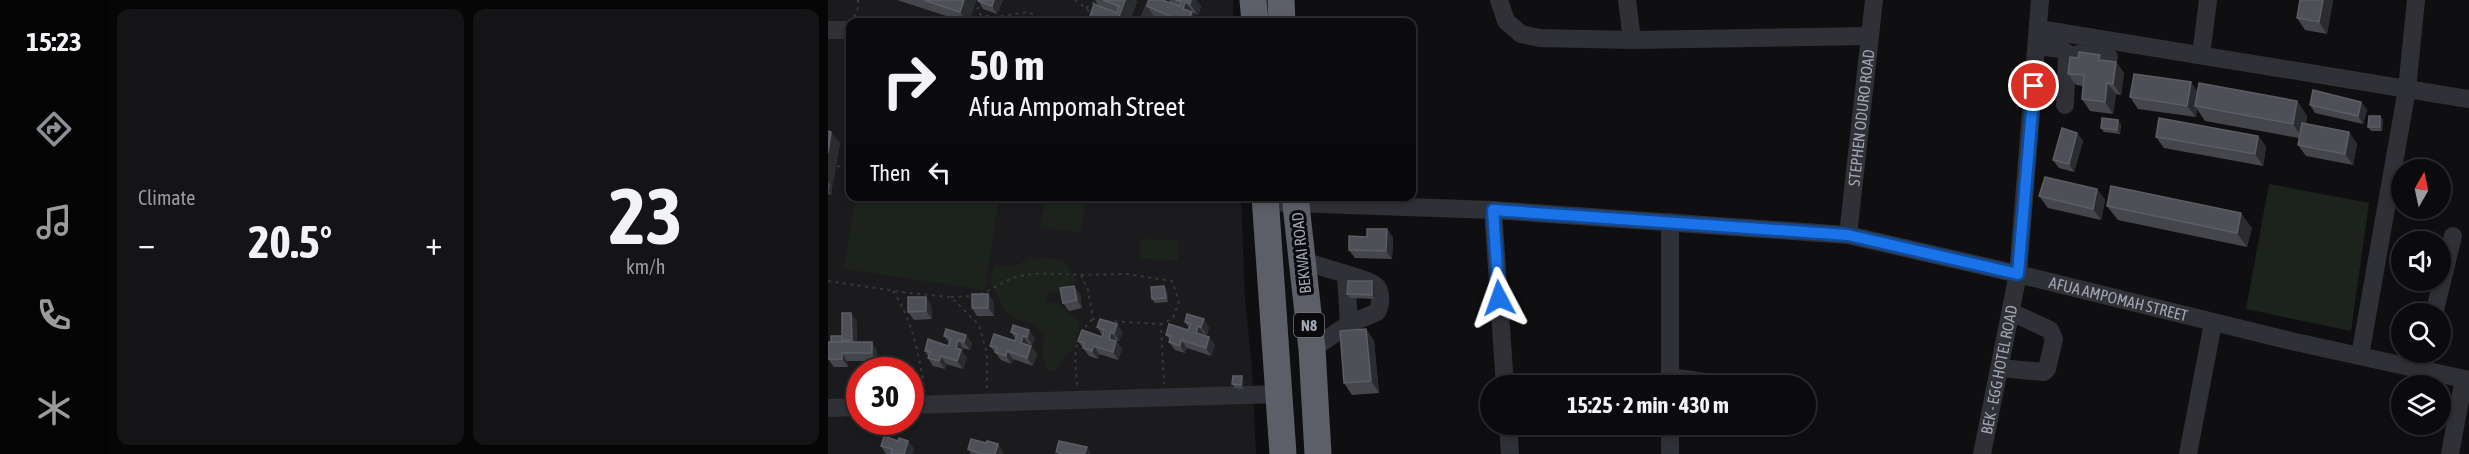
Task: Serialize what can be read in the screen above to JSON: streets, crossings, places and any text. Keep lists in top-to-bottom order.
{
  "streets": {
    "highway": ["BEKWAI ROAD", "N8"],
    "street": ["STEPHEN ODURO ROAD", "AFUA AMPOMAH STREET", "BEK - EGG HOTEL ROAD"]
  },
  "crossings": [
    ["STEPHEN ODURO ROAD", "AFUA AMPOMAH STREET"],
    ["AFUA AMPOMAH STREET", "BEK - EGG HOTEL ROAD"]
  ],
  "north": "top",
  "page": {
    "tabs": "15:23",
    "tile": [
      "Climate",
      ["23", "km/h"]
    ],
    "turn": ["50 m", "Afua Ampomah Street"],
    "then": "Then",
    "heat": ["−", "20.5°", "+"],
    "limit": "30",
    "trip": "15:25 · 2 min · 430 m"
  }
}
